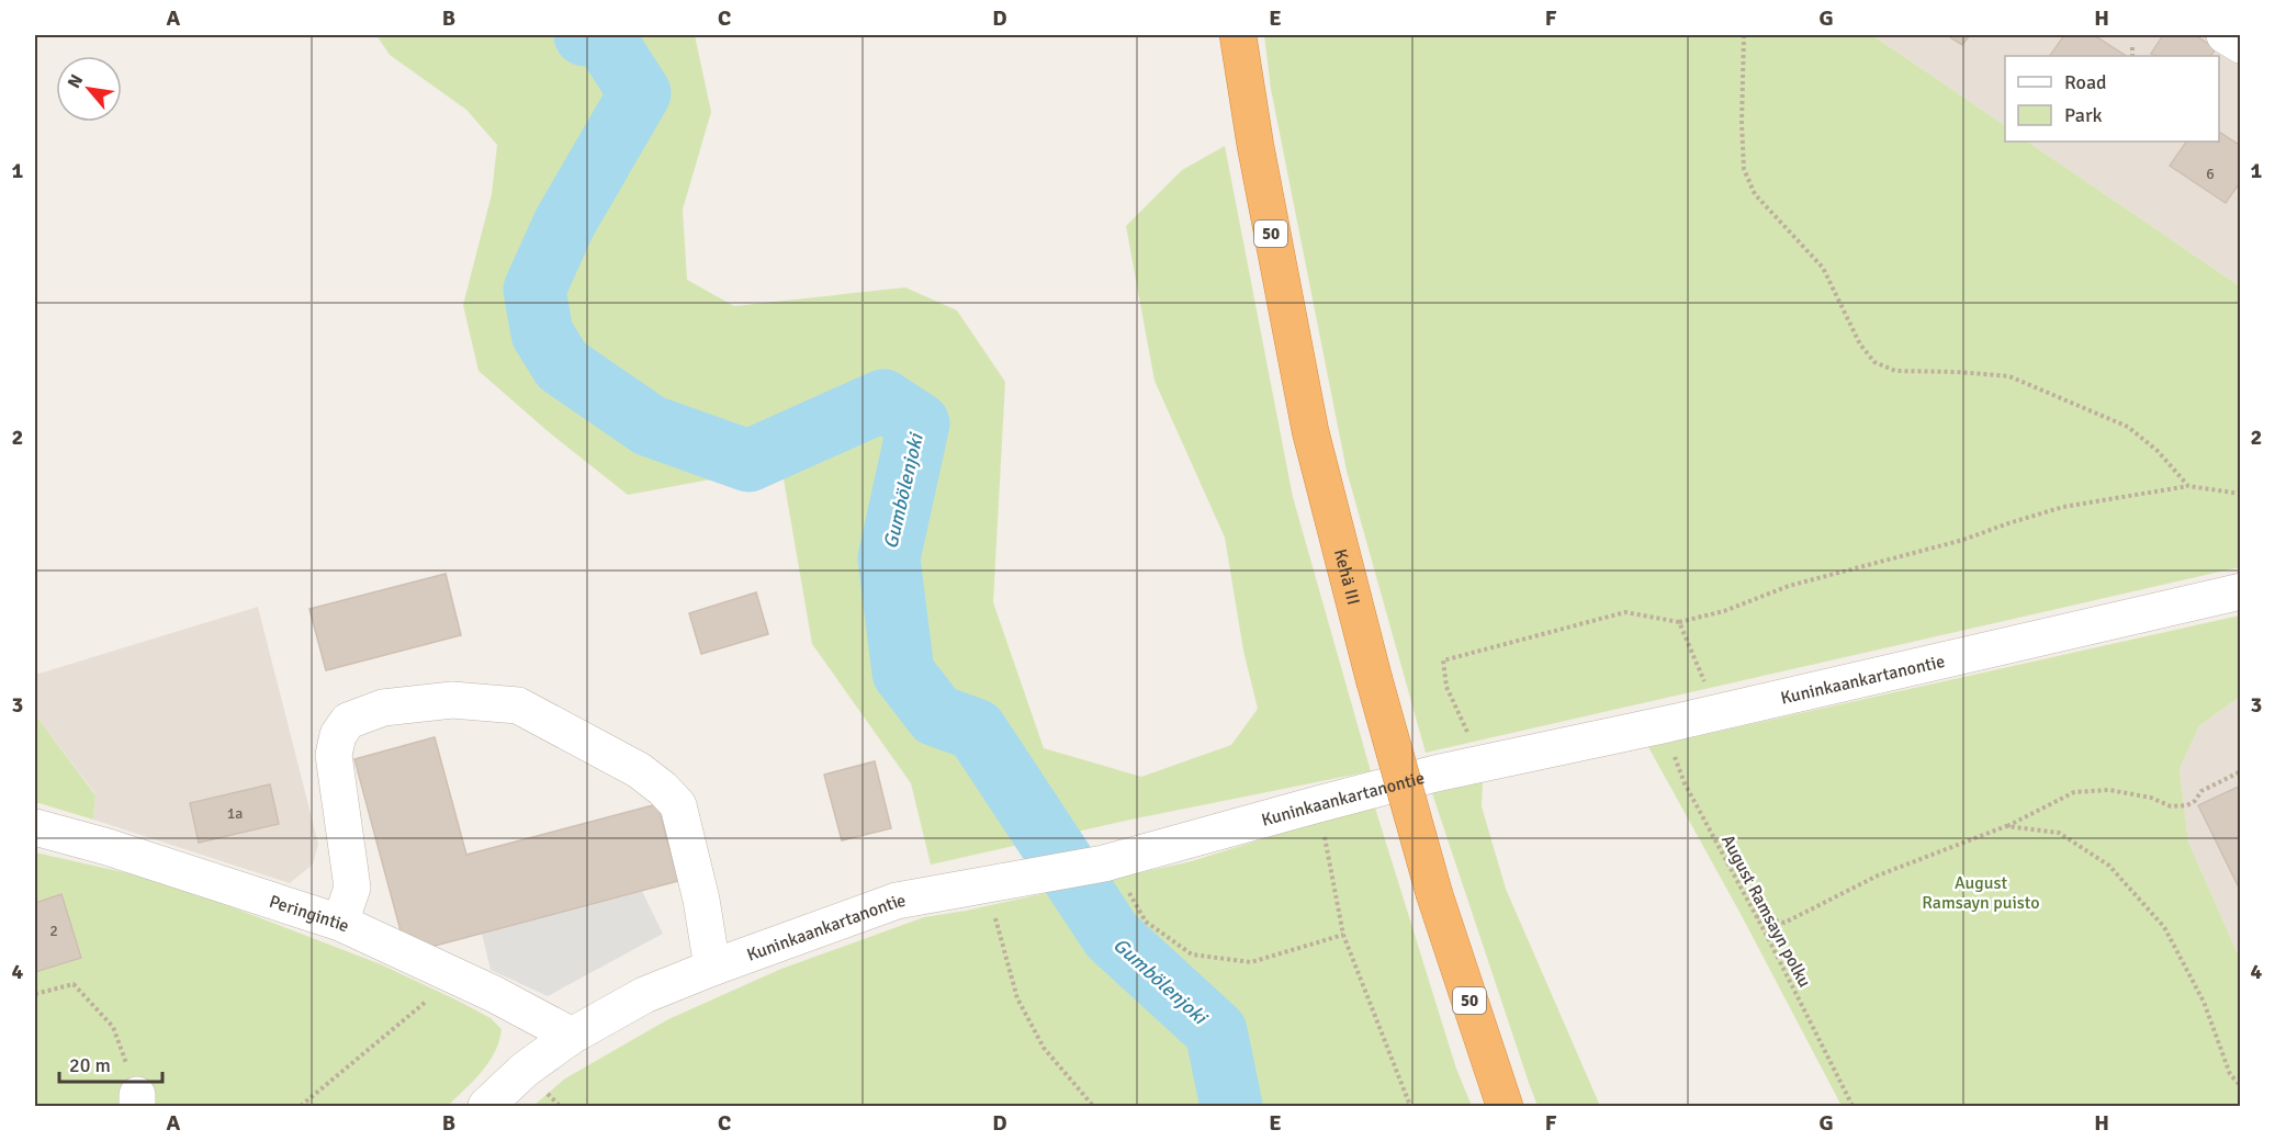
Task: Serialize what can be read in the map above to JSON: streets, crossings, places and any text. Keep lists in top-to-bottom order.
{
  "streets": {
    "highway": ["50", "Kehä III"],
    "street": ["Kuninkaankartanontie", "Peringintie"],
    "path": ["August Ramsayn polku"]
  },
  "crossings": [
    ["Kuninkaankartanontie", "August Ramsayn polku"],
    ["Kuninkaankartanontie", "Peringintie"]
  ],
  "water": ["Gumbölenjoki"],
  "parks": ["August Ramsayn puisto"],
  "house_numbers": ["6", "1a", "2"],
  "legend": ["Road", "Park"],
  "scale_bar": "20 m",
  "north": "top left",
  "grid": {
    "columns": [
      "A",
      "B",
      "C",
      "D",
      "E",
      "F",
      "G",
      "H"
    ],
    "rows": [
      "1",
      "2",
      "3",
      "4"
    ]
  }
}
